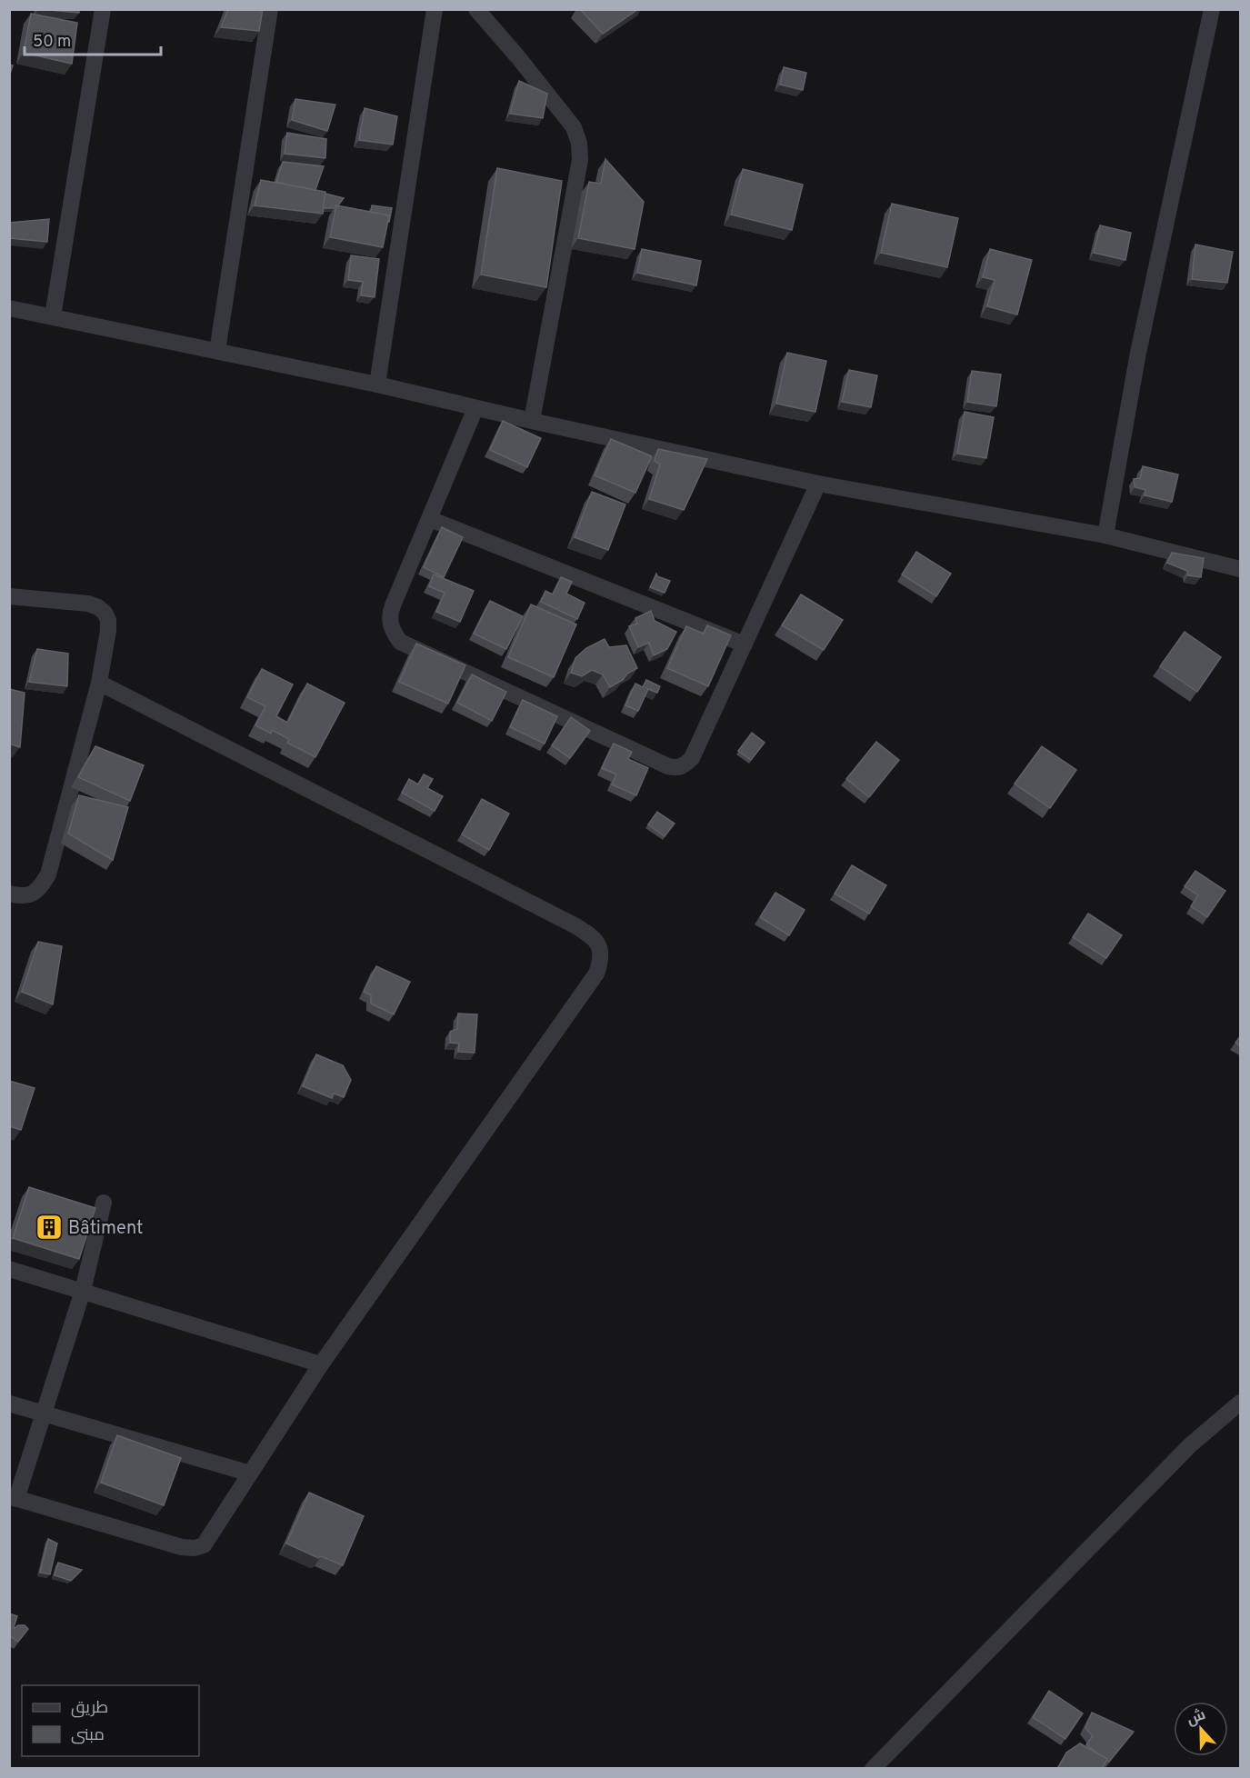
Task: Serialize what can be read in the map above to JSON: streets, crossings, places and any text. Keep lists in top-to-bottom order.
{
  "places": {
    "building": ["Bâtiment"]
  },
  "legend": ["طريق", "مبنى"],
  "scale_bar": "50 m",
  "north": "top"
}
